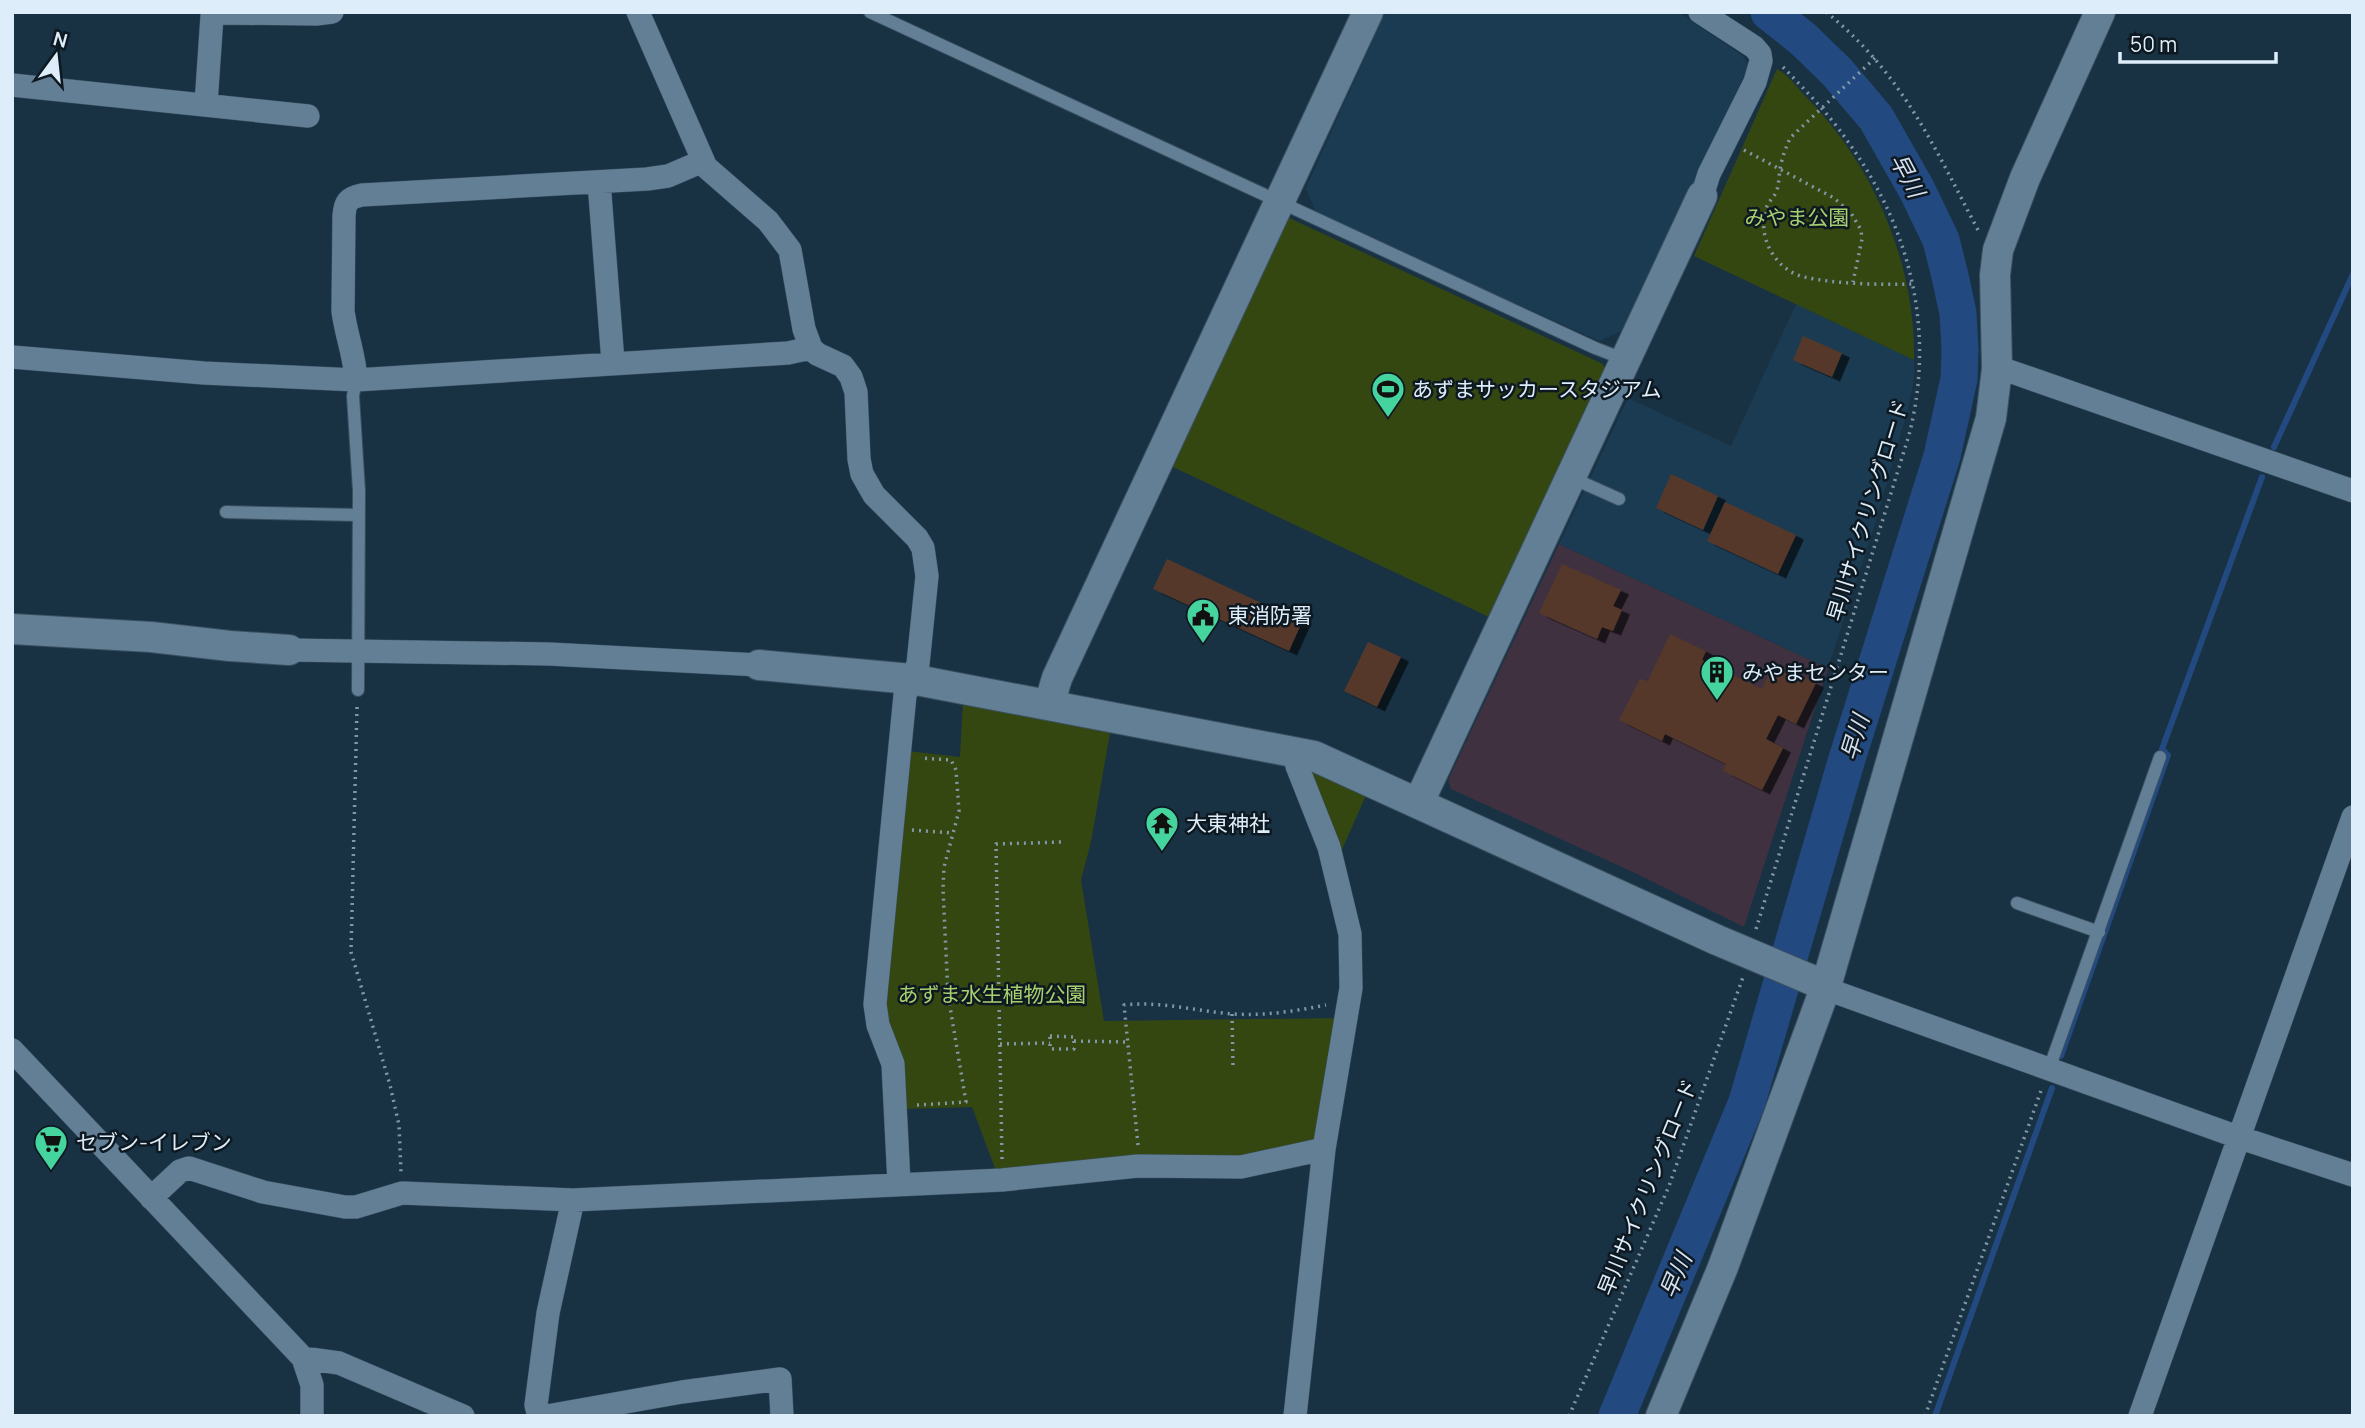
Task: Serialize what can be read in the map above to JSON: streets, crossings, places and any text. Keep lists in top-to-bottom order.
{
  "streets": {
    "path": ["早川サイクリングロード"]
  },
  "water": ["早川"],
  "parks": ["みやま公園", "あずま水生植物公園"],
  "places": {
    "sports": ["あずまサッカースタジアム"],
    "public building": ["東消防署"],
    "building": ["みやまセンター"],
    "temple": ["大東神社"],
    "supermarket": ["セブン-イレブン"]
  },
  "scale_bar": "50 m",
  "north": "top"
}
